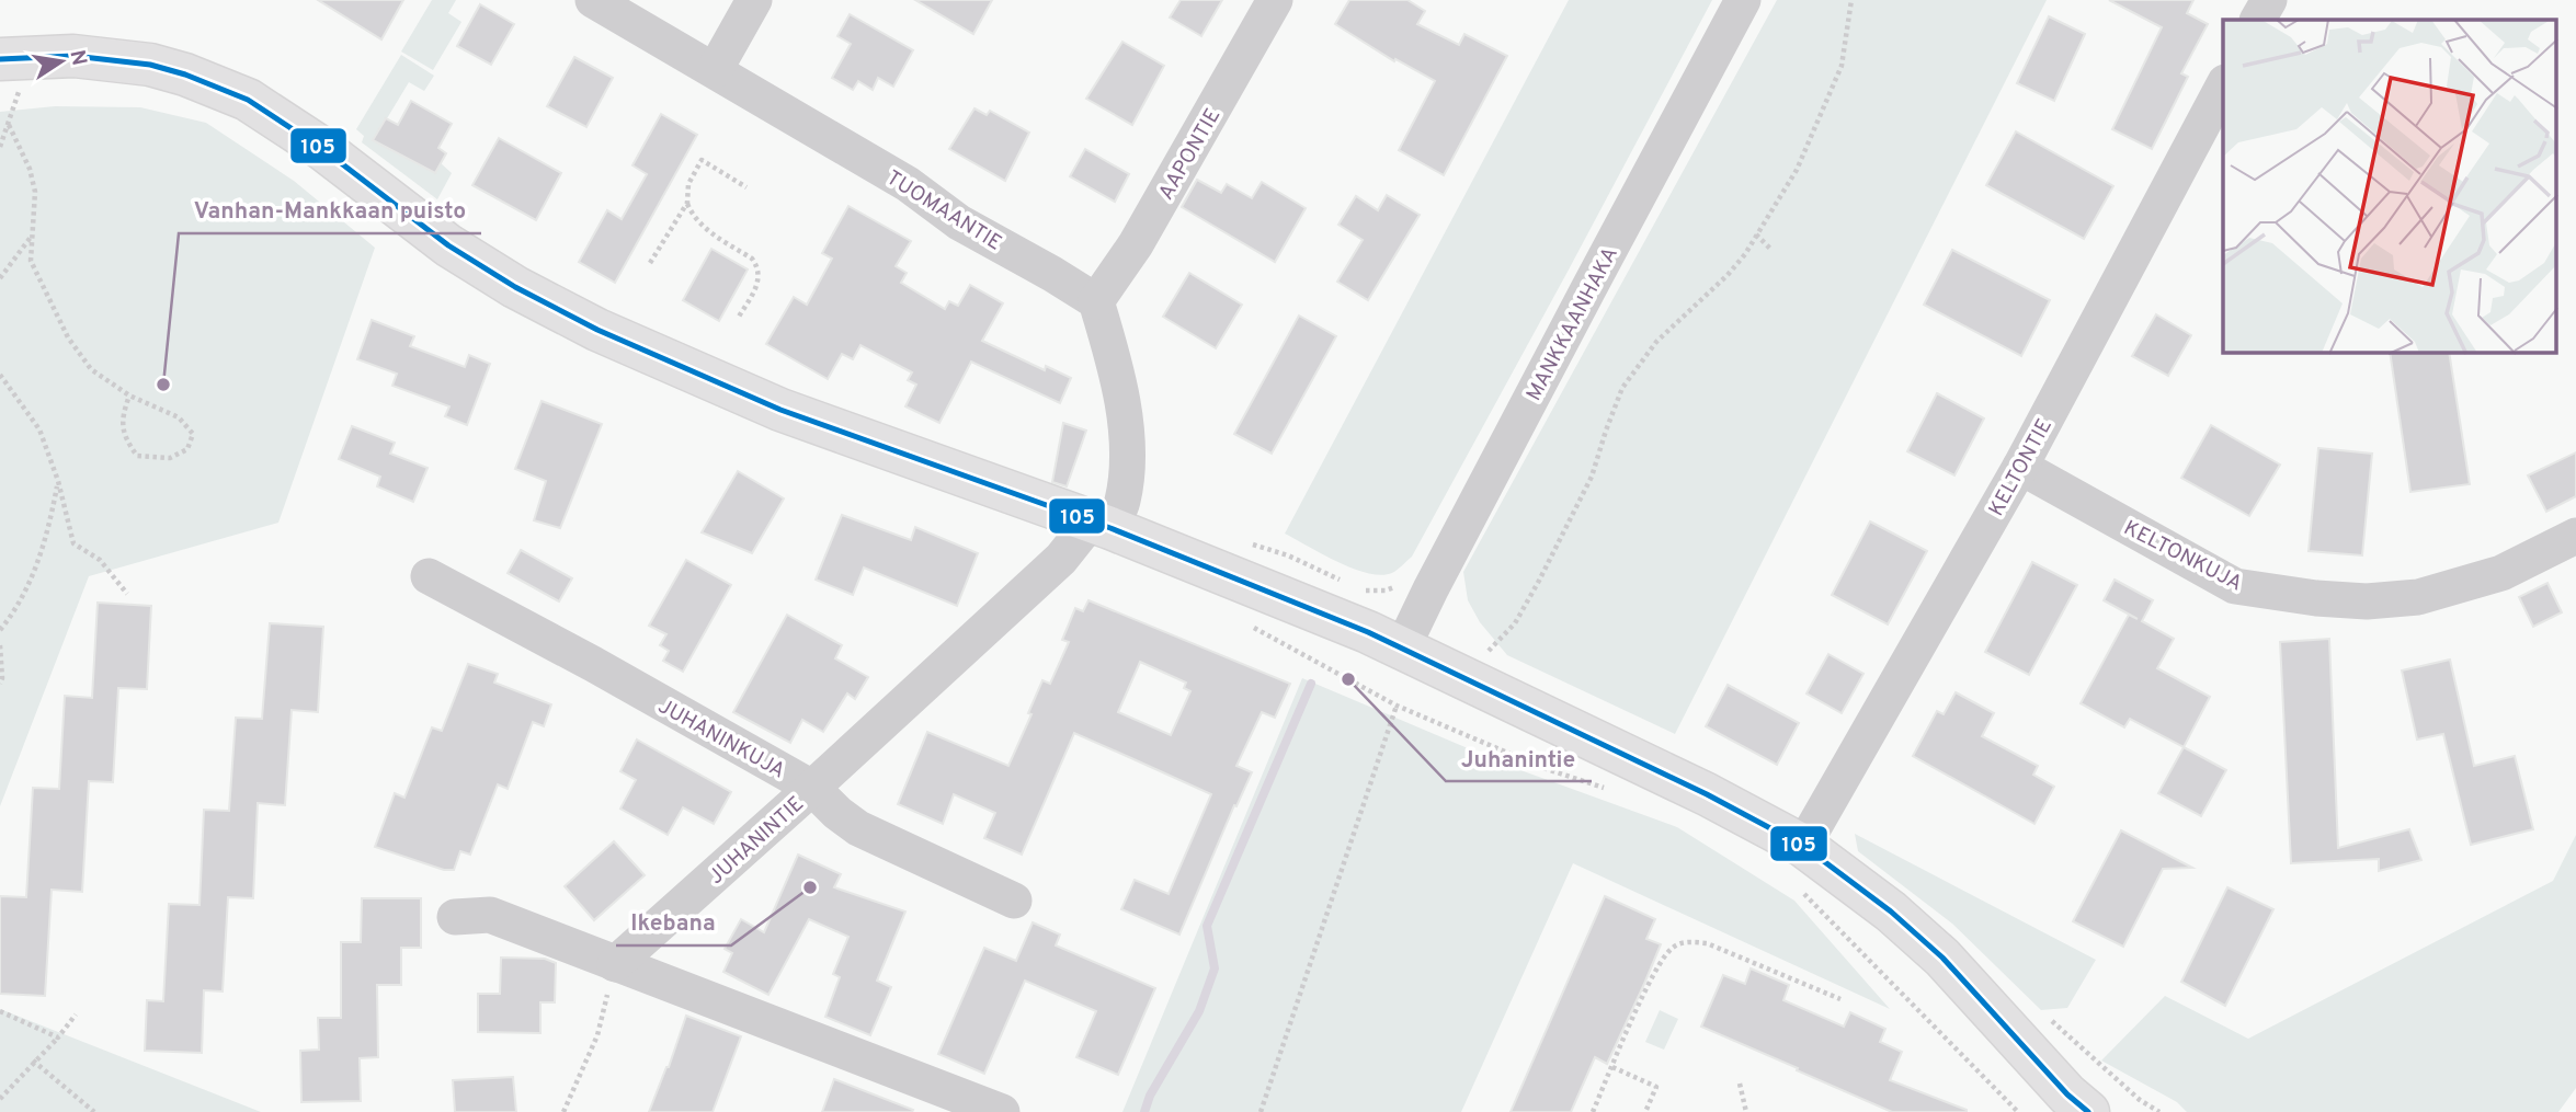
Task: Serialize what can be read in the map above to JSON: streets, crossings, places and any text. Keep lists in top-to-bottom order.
{
  "streets": {
    "street": [
      "AAPONTIE",
      "TUOMAANTIE",
      "MANKKAANHAKA",
      "KELTONTIE",
      "KELTONKUJA",
      "JUHANINKUJA",
      "JUHANINTIE"
    ]
  },
  "crossings": [
    ["AAPONTIE", "TUOMAANTIE"],
    ["KELTONTIE", "KELTONKUJA"],
    ["JUHANINKUJA", "JUHANINTIE"]
  ],
  "places": ["Vanhan-Mankkaan puisto", "Juhanintie", "Ikebana"],
  "lines": ["transit line 105"],
  "north": "right"
}
